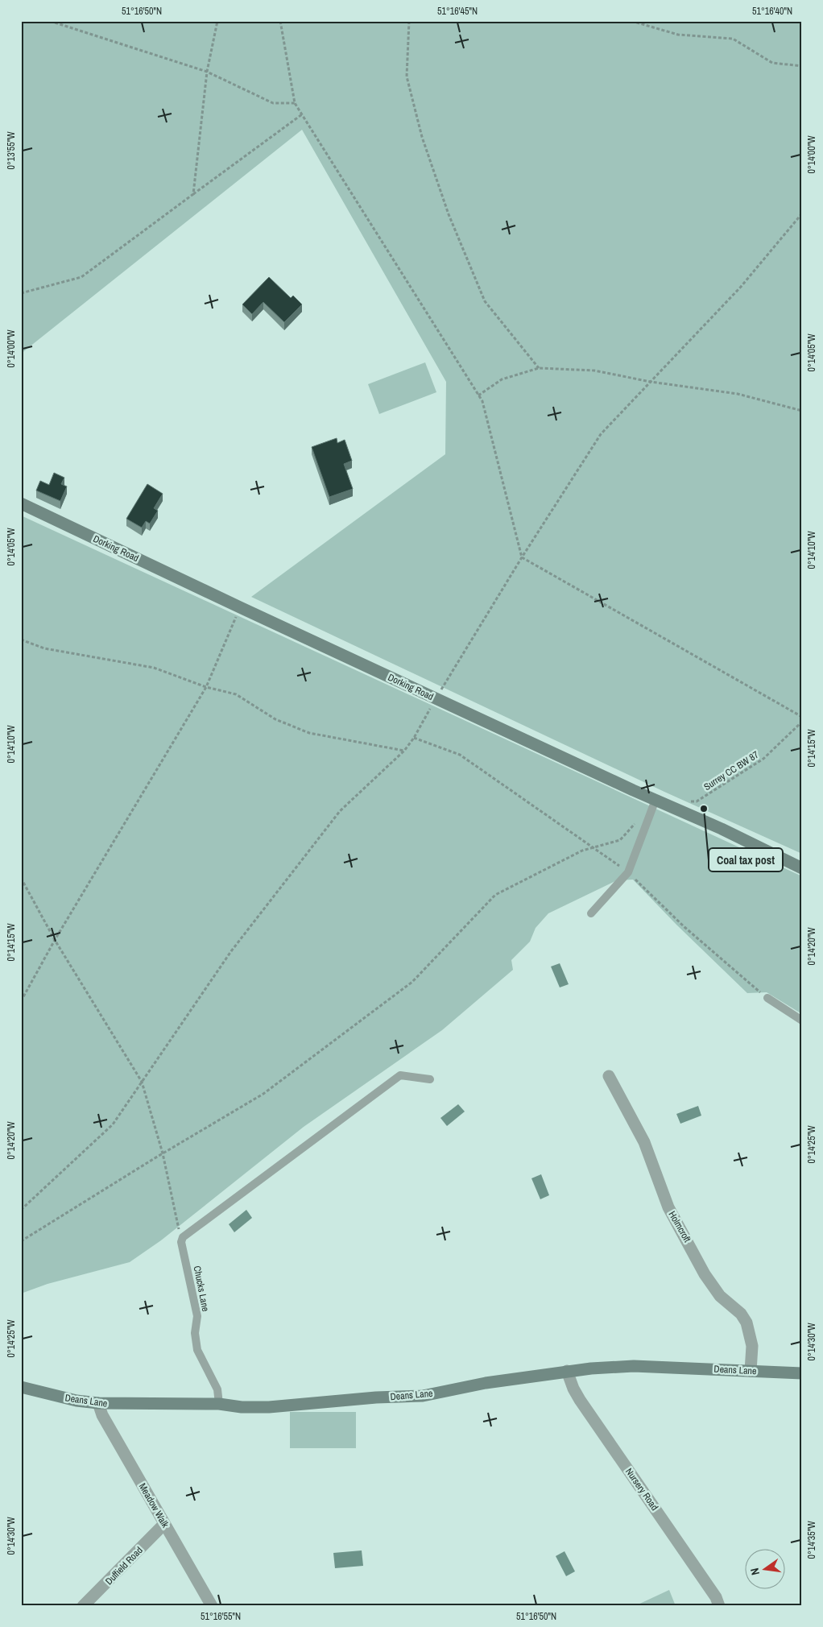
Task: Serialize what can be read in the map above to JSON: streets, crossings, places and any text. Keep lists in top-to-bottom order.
{
  "streets": {
    "main road": ["Dorking Road", "Deans Lane"],
    "street": [
      "Holmcroft",
      "Nursery Road",
      "Meadow Walk",
      "Duffield Road"
    ],
    "lane": ["Chucks Lane"],
    "path": ["Surrey CC BW 87"]
  },
  "crossings": [
    ["Holmcroft", "Deans Lane"],
    ["Chucks Lane", "Deans Lane"],
    ["Deans Lane", "Nursery Road"],
    ["Deans Lane", "Meadow Walk"],
    ["Meadow Walk", "Duffield Road"]
  ],
  "places": ["Coal tax post"],
  "north": "left",
  "coordinates": [
    "51°16'50\"N",
    "51°16'45\"N",
    "51°16'40\"N",
    "0°13'55\"W",
    "0°14'00\"W",
    "0°14'05\"W",
    "0°14'10\"W",
    "0°14'15\"W",
    "0°14'20\"W",
    "0°14'25\"W",
    "0°14'30\"W",
    "0°14'35\"W",
    "51°16'55\"N"
  ]
}
